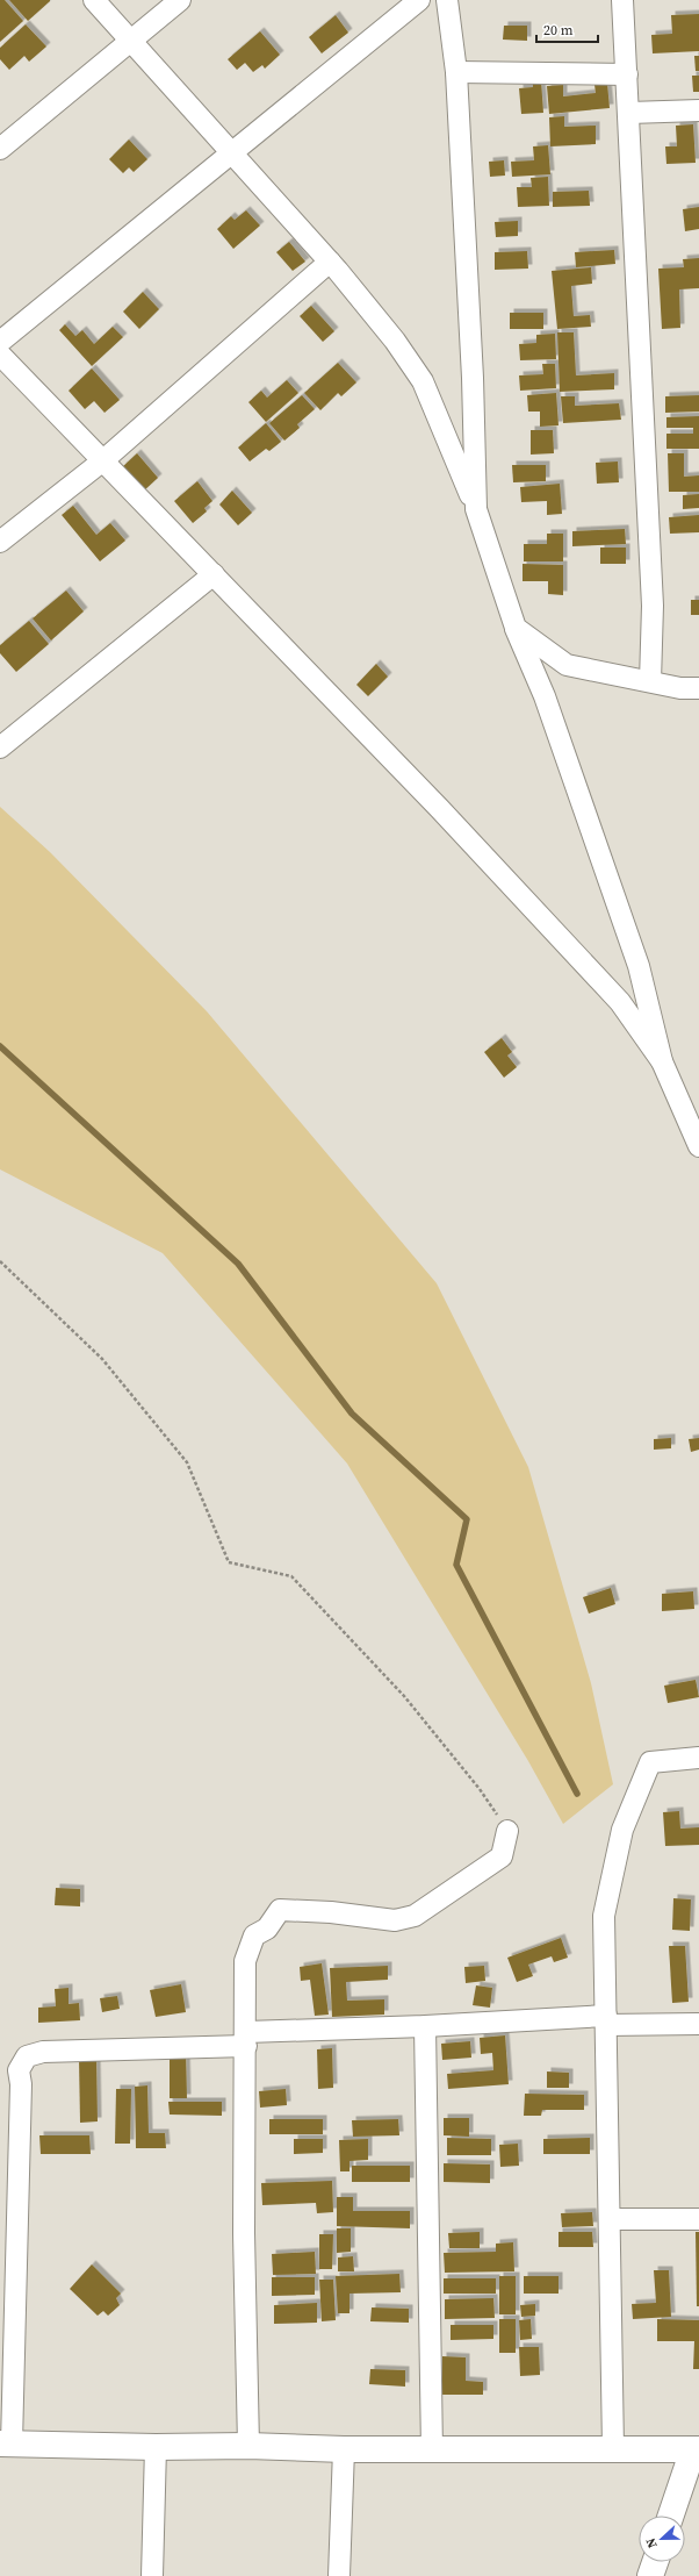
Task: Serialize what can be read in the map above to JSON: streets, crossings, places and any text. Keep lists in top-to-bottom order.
{
  "scale_bar": "20 m",
  "north": "left"
}
